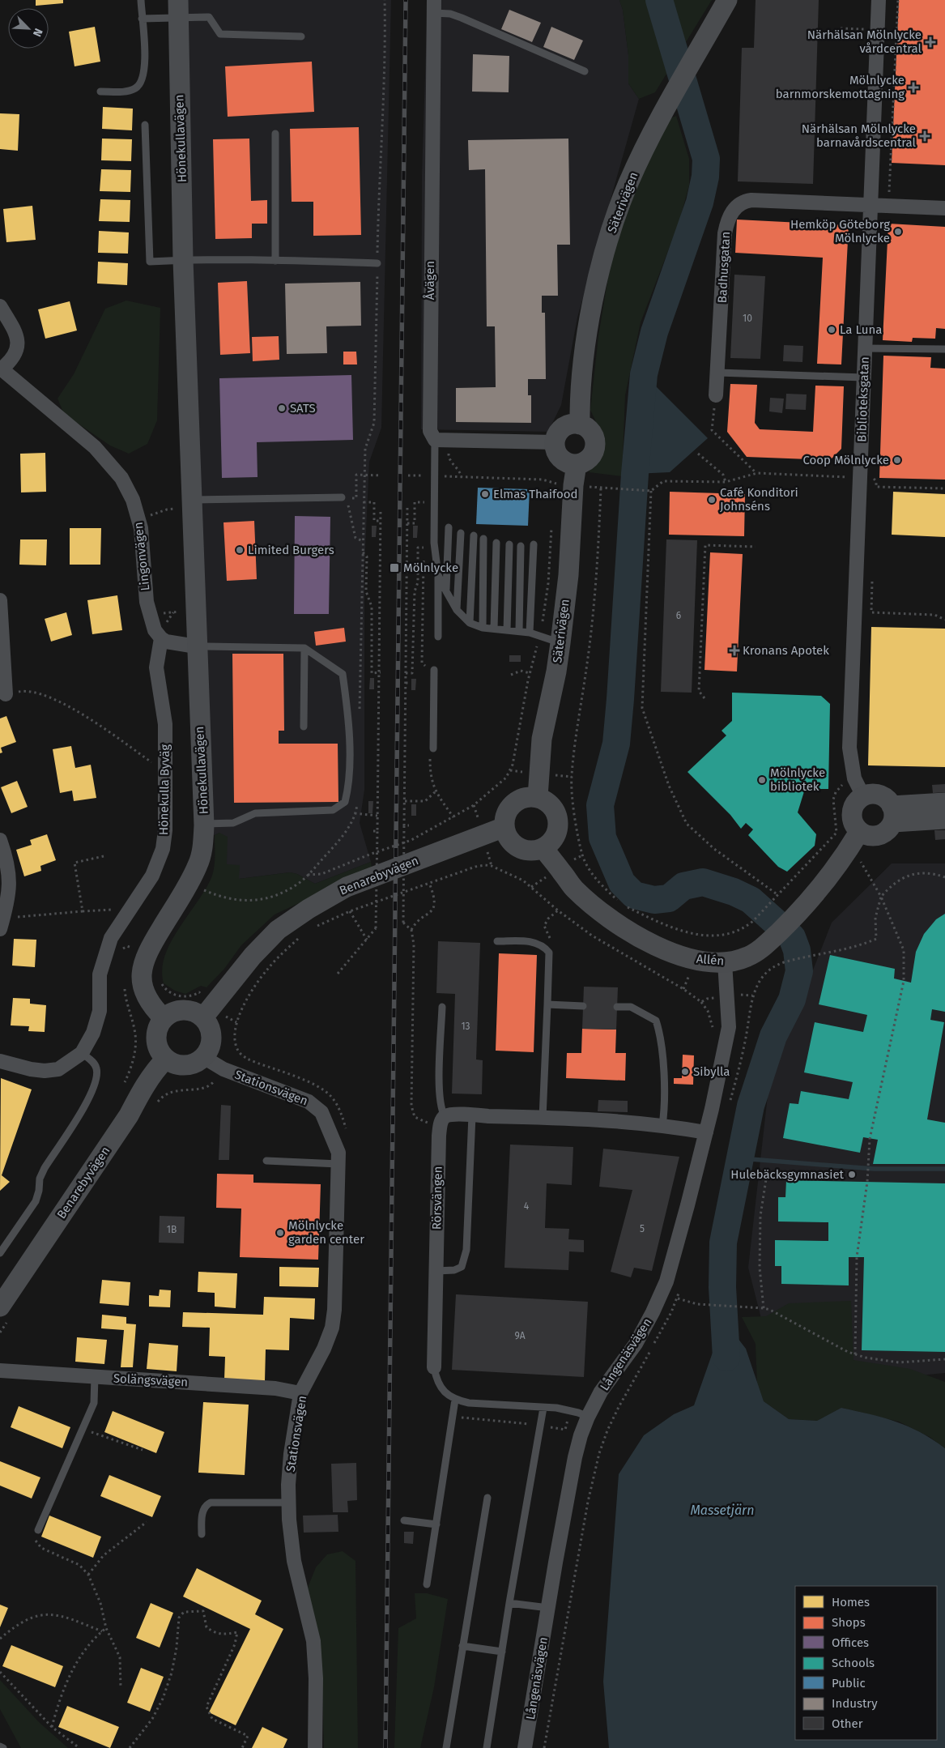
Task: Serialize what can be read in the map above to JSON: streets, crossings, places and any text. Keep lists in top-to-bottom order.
{
  "streets": {
    "street": [
      "Hönekullavägen",
      "Säterivägen",
      "Badhusgatan",
      "Åvägen",
      "Biblioteksgatan",
      "Lingonvägen",
      "Hönekulla Byväg",
      "Benarebyvägen",
      "Allén",
      "Stationsvägen",
      "Rörsvängen",
      "Långenäsvägen",
      "Solängsvägen"
    ]
  },
  "crossings": [
    ["Hönekullavägen", "Benarebyvägen"],
    ["Hönekullavägen", "Stationsvägen"],
    ["Säterivägen", "Benarebyvägen"],
    ["Säterivägen", "Allén"],
    ["Badhusgatan", "Biblioteksgatan"],
    ["Biblioteksgatan", "Allén"],
    ["Lingonvägen", "Hönekulla Byväg"],
    ["Benarebyvägen", "Allén"],
    ["Benarebyvägen", "Stationsvägen"],
    ["Allén", "Långenäsvägen"],
    ["Stationsvägen", "Solängsvägen"]
  ],
  "water": ["Massetjärn"],
  "places": {
    "health": [
      "Närhälsan Mölnlycke vårdcentral",
      "Mölnlycke barnmorskemottagning",
      "Närhälsan Mölnlycke barnavårdscentral",
      "Kronans Apotek"
    ],
    "other": [
      "Hemköp Göteborg Mölnlycke",
      "La Luna",
      "SATS",
      "Coop Mölnlycke",
      "Elmas Thaifood",
      "Café Konditori Johnséns",
      "Limited Burgers",
      "Mölnlycke bibliotek",
      "Sibylla",
      "Hulebäcksgymnasiet",
      "Mölnlycke garden center"
    ],
    "transit": ["Mölnlycke"]
  },
  "house_numbers": [
    "10",
    "6",
    "13",
    "4",
    "5",
    "1B",
    "9A"
  ],
  "legend": [
    "Homes",
    "Shops",
    "Offices",
    "Schools",
    "Public",
    "Industry",
    "Other"
  ],
  "north": "bottom right"
}
